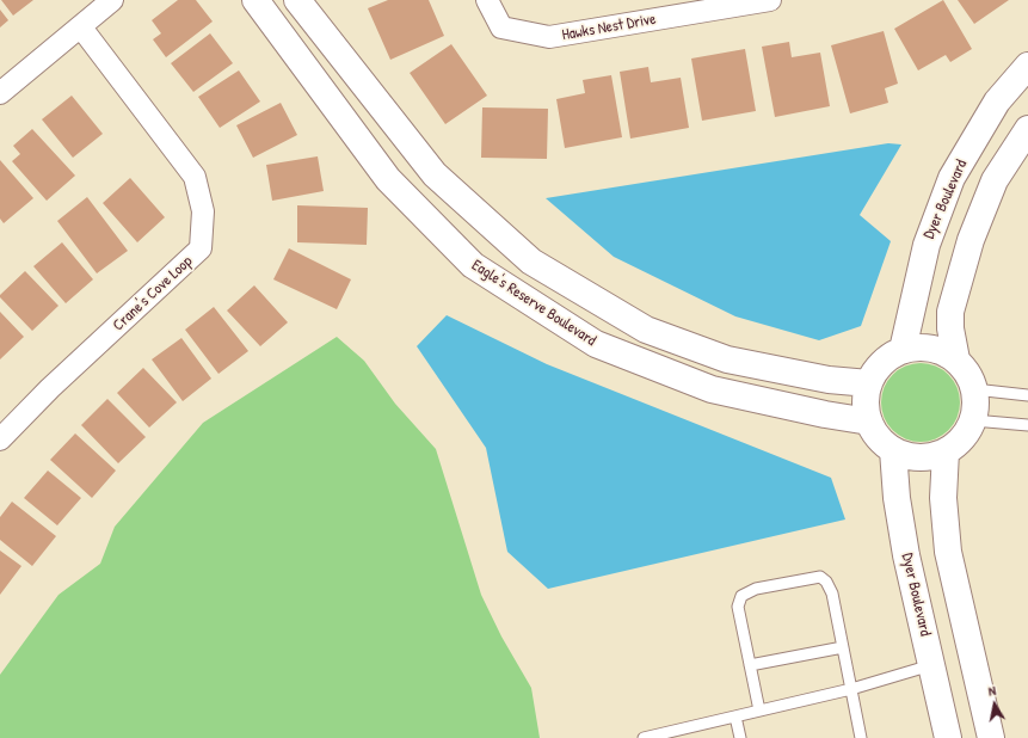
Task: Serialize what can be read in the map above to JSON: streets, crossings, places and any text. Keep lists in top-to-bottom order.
{
  "streets": {
    "street": [
      "Hawks Nest Drive",
      "Dyer Boulevard",
      "Crane's Cove Loop",
      "Eagle's Reserve Boulevard"
    ]
  },
  "crossings": [
    ["Dyer Boulevard", "Eagle's Reserve Boulevard"]
  ],
  "north": "top"
}
